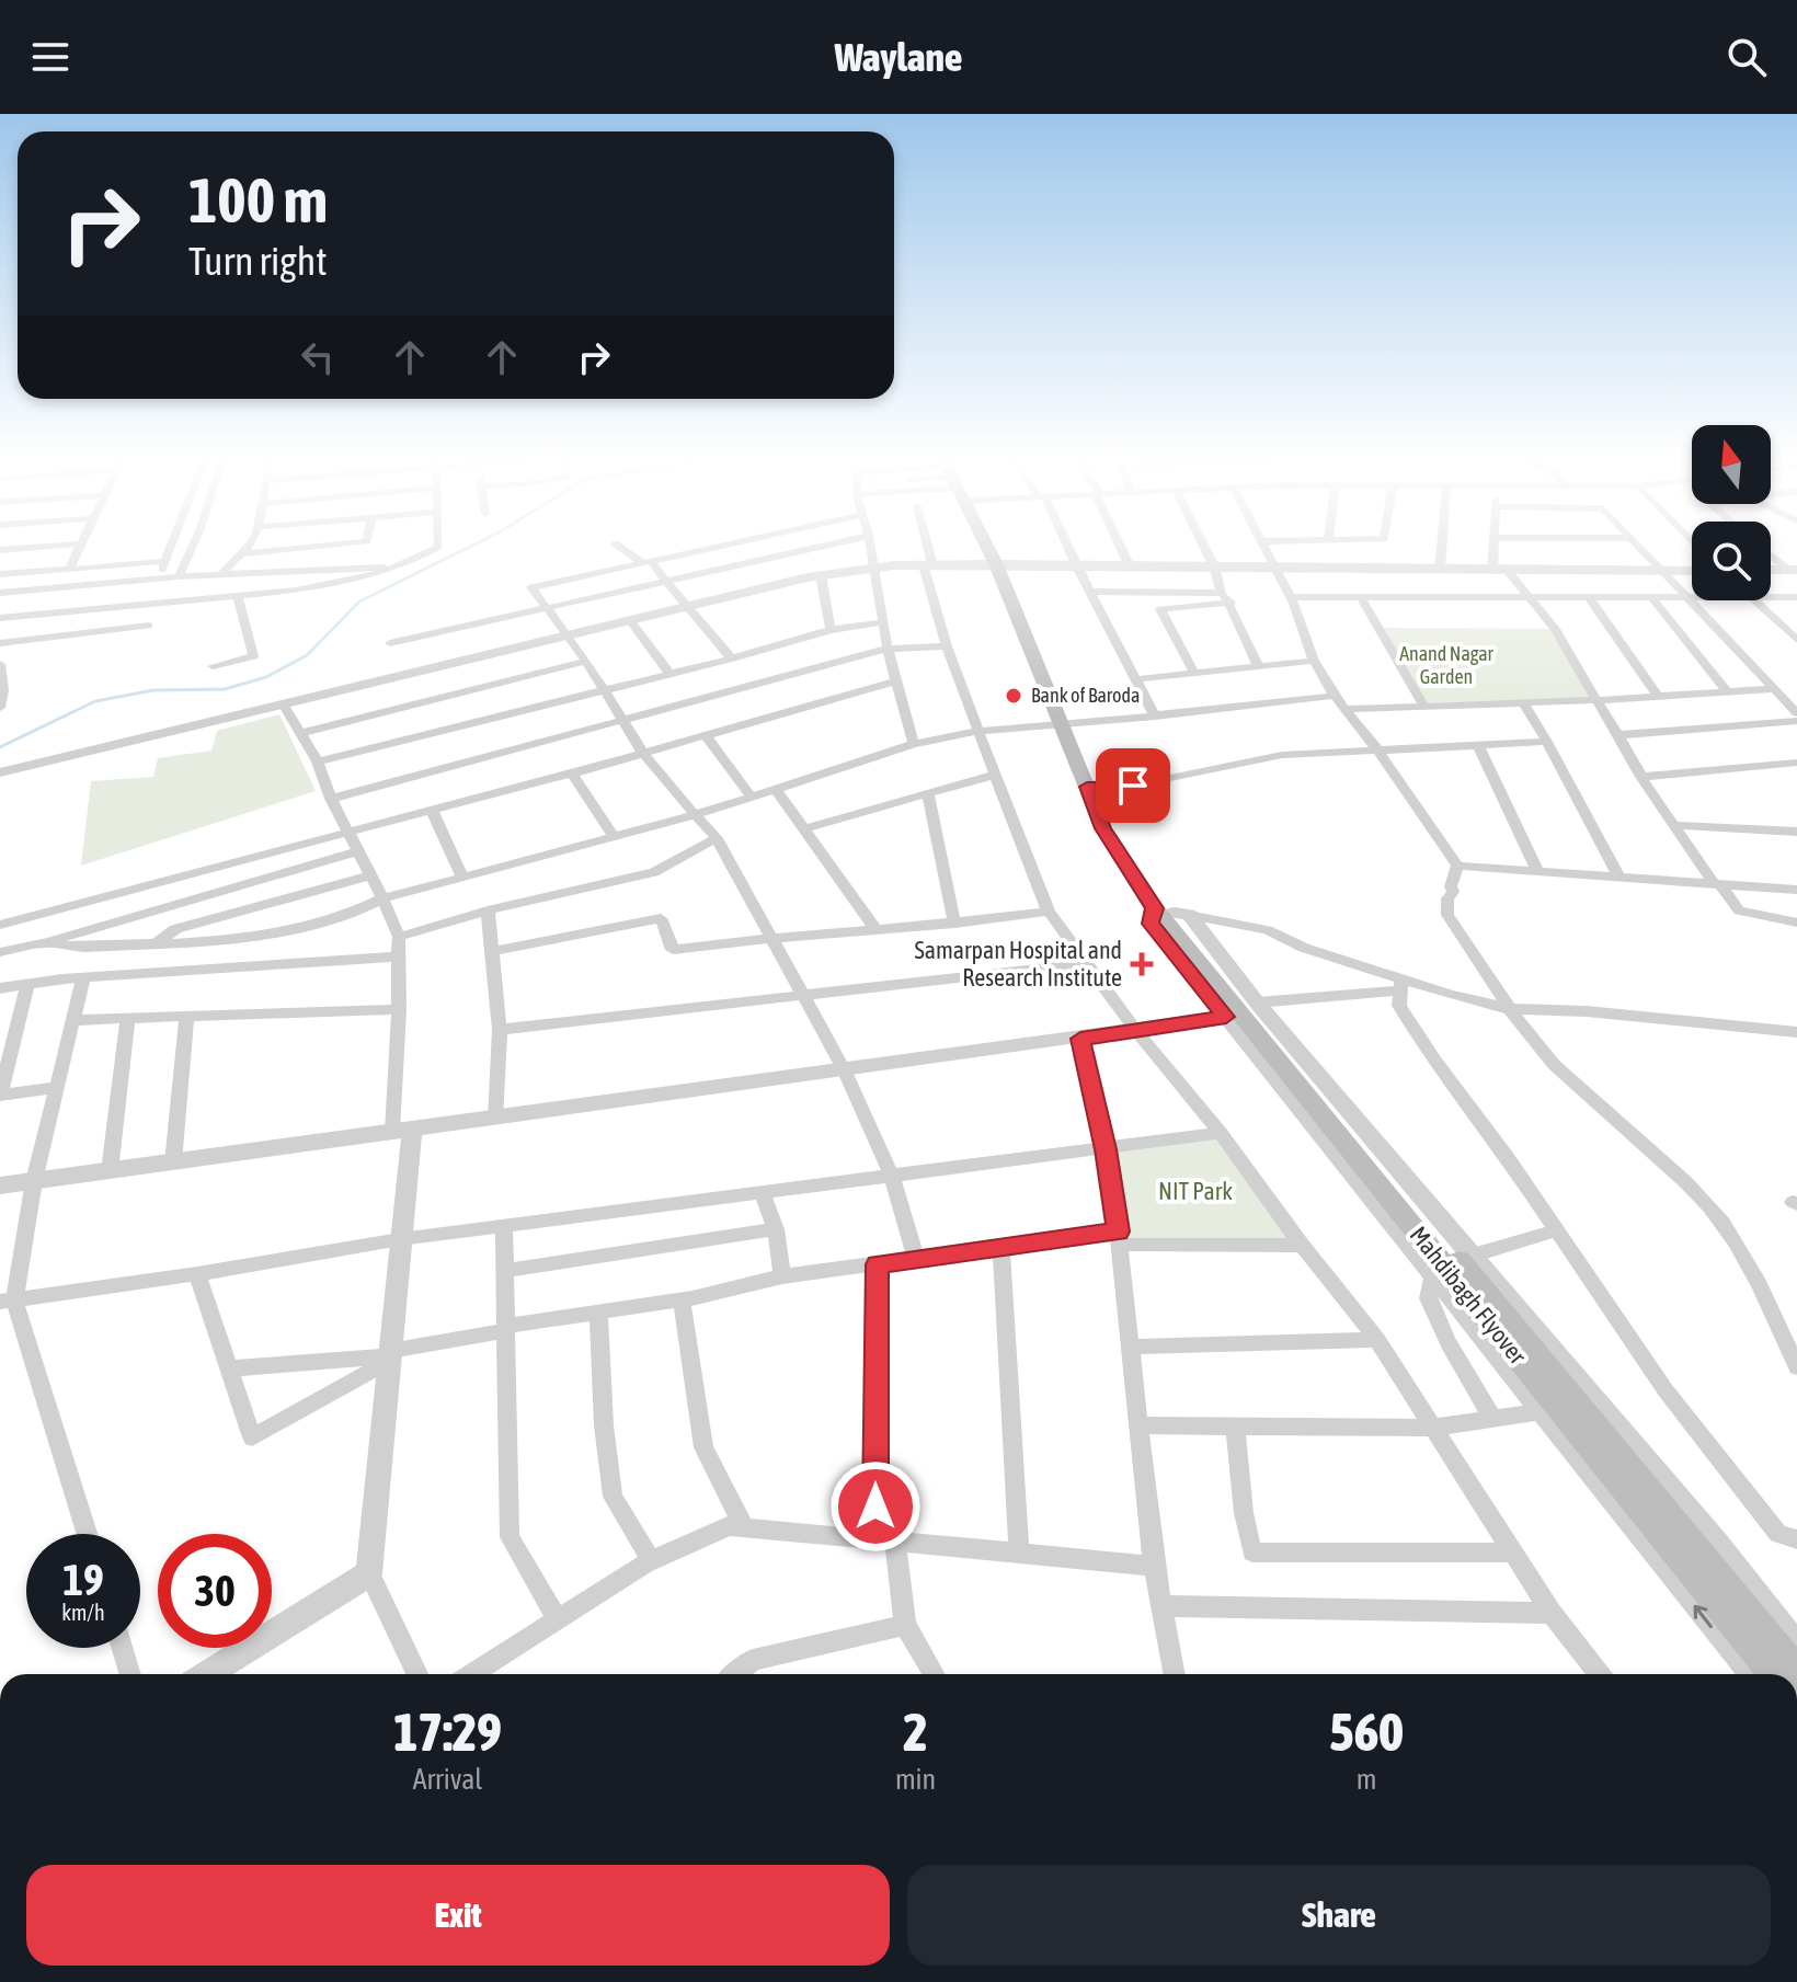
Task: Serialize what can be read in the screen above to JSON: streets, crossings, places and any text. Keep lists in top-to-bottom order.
{
  "streets": {
    "main road": ["Mahdibagh Flyover"]
  },
  "parks": ["Anand Nagar Garden", "NIT Park"],
  "places": {
    "other": ["Bank of Baroda"],
    "health": ["Samarpan Hospital and Research Institute"]
  },
  "north": "top",
  "page": {
    "header": "Waylane",
    "turn": ["100 m", "Turn right"],
    "speed": "19 km/h",
    "limit": "30",
    "eta": [
      "17:29",
      "Arrival",
      "2",
      "min",
      "560",
      "m"
    ],
    "buttons": ["Exit", "Share"]
  }
}
